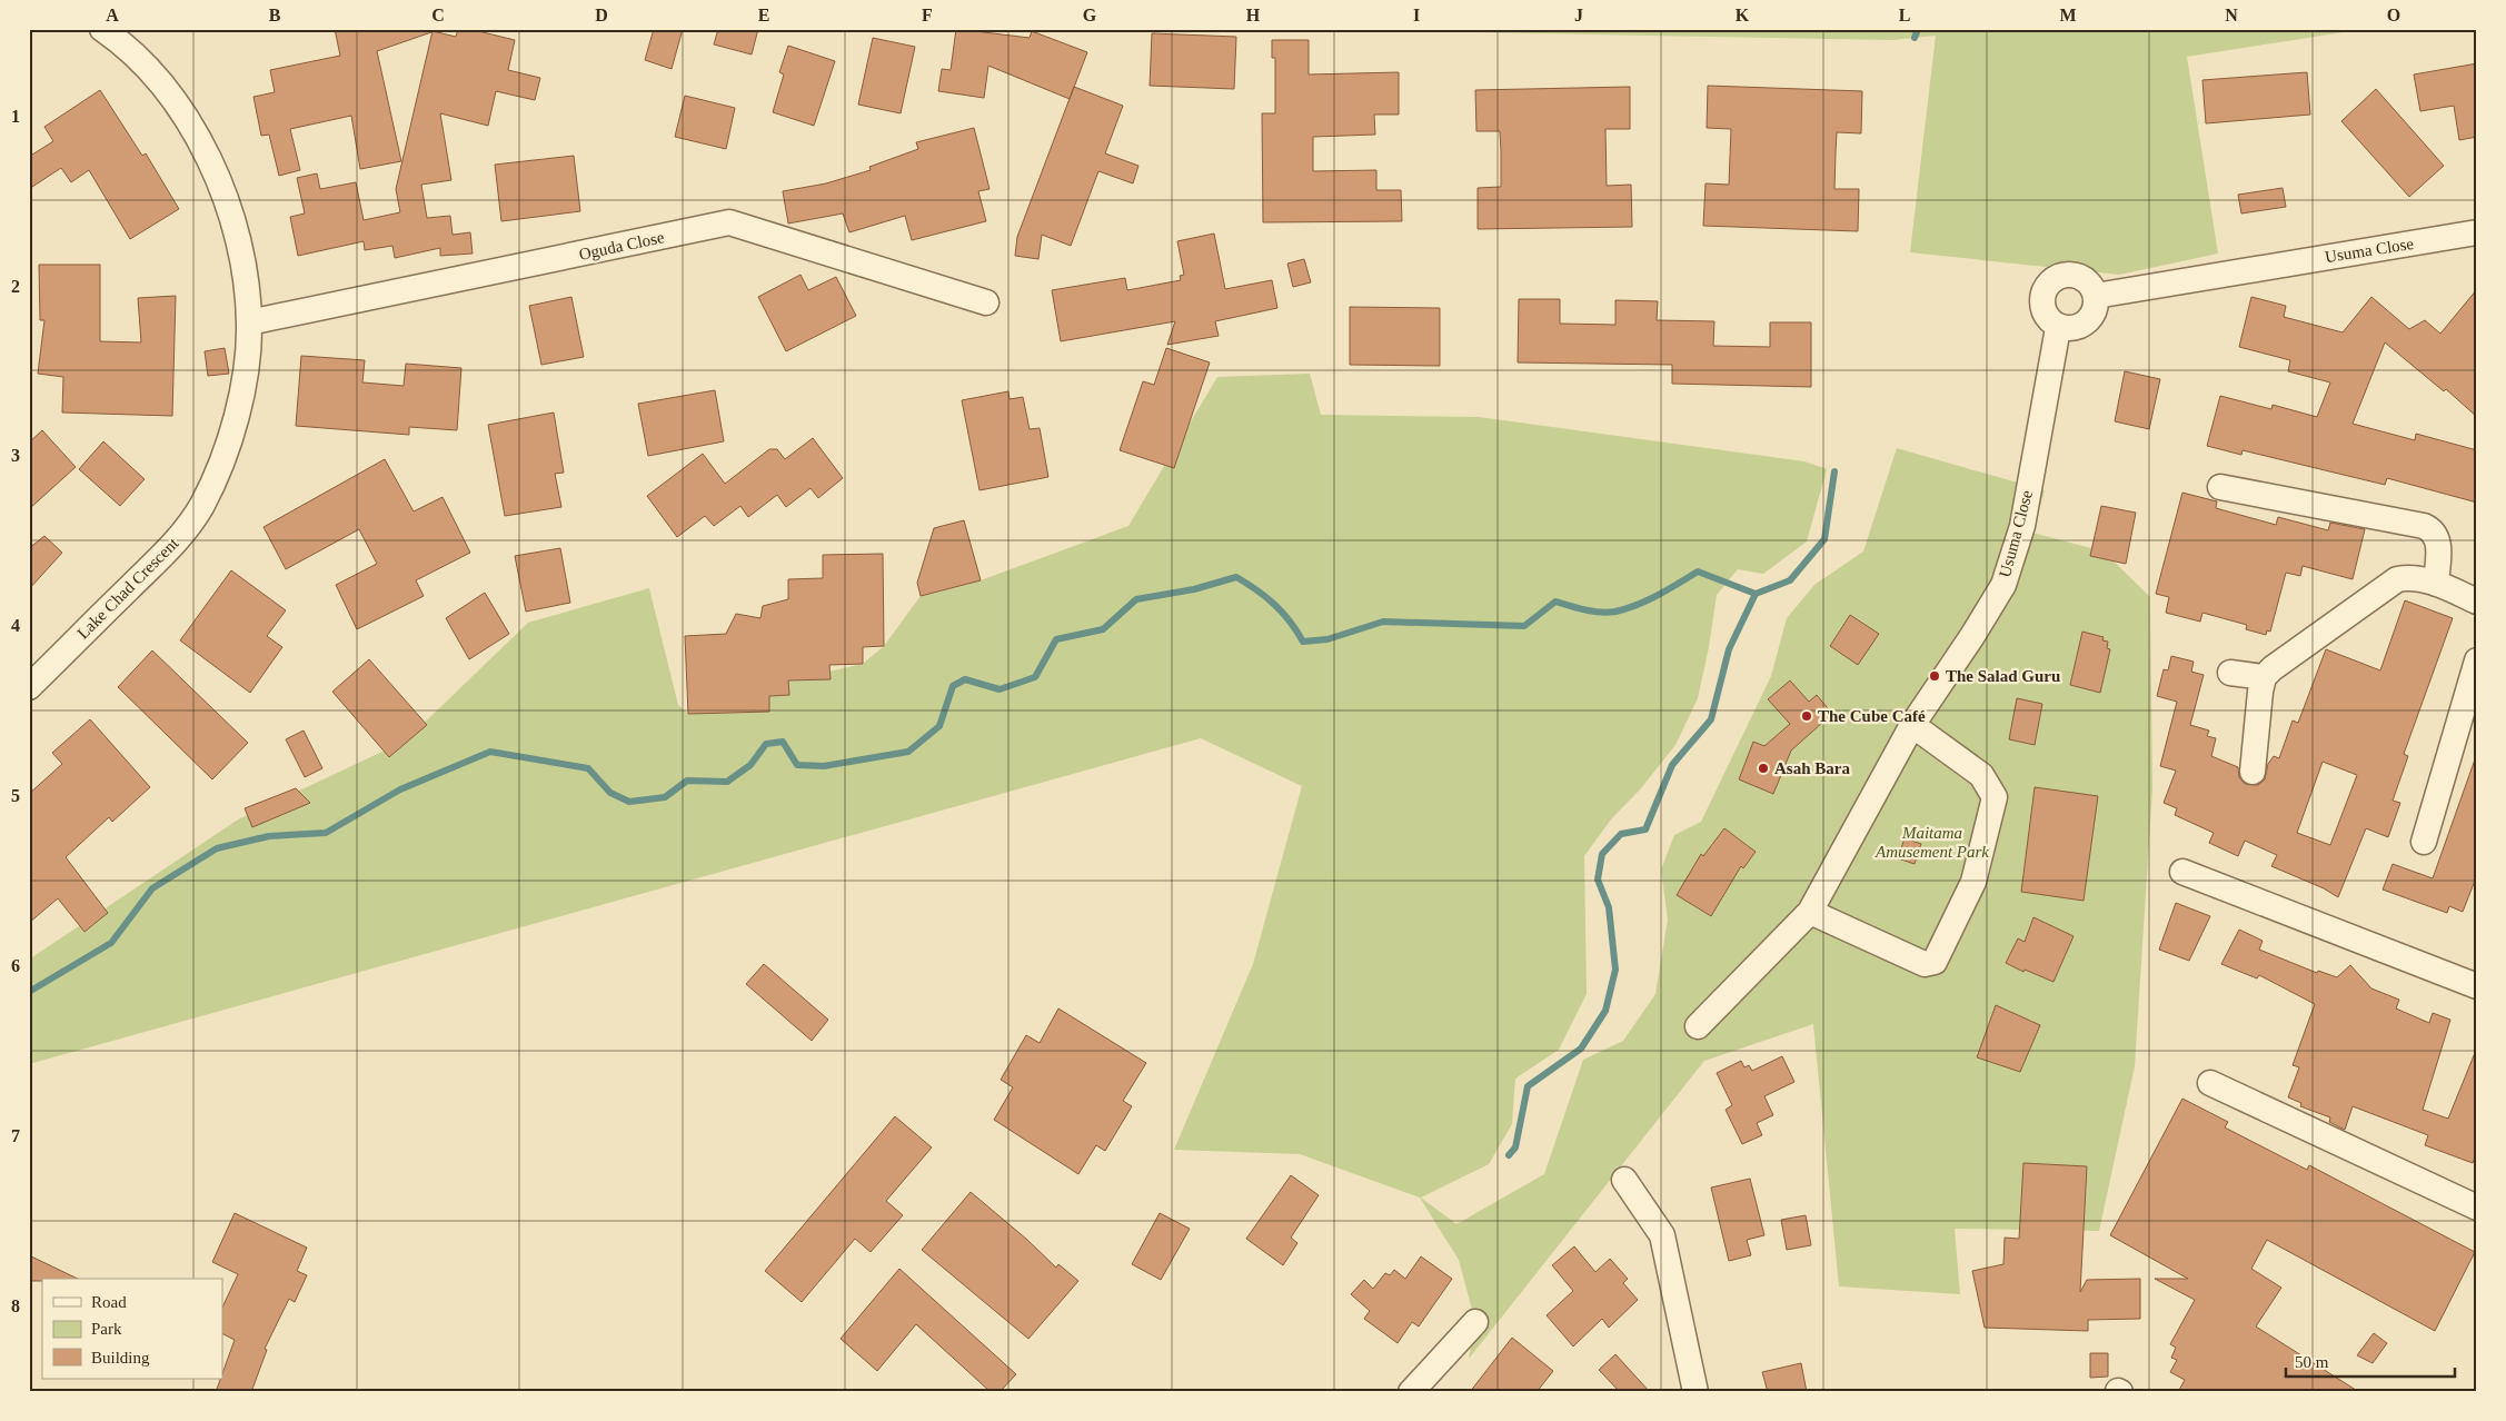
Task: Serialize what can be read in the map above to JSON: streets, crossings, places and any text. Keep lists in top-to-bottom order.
{
  "streets": {
    "street": ["Oguda Close", "Usuma Close", "Lake Chad Crescent"]
  },
  "crossings": [
    ["Oguda Close", "Lake Chad Crescent"]
  ],
  "parks": ["Maitama Amusement Park"],
  "places": ["The Salad Guru", "The Cube Café", "Asah Bara"],
  "legend": ["Road", "Park", "Building"],
  "scale_bar": "50 m",
  "grid": {
    "columns": [
      "A",
      "B",
      "C",
      "D",
      "E",
      "F",
      "G",
      "H",
      "I",
      "J",
      "K",
      "L",
      "M",
      "N",
      "O"
    ],
    "rows": [
      "1",
      "2",
      "3",
      "4",
      "5",
      "6",
      "7",
      "8"
    ]
  }
}
